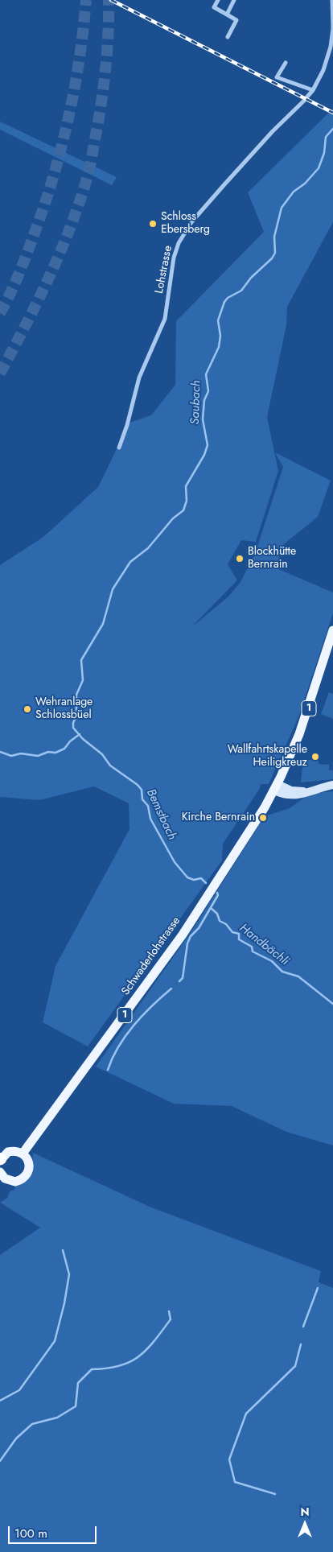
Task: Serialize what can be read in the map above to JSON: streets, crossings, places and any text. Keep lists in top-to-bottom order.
{
  "streets": {
    "main road": ["1", "Schwaderlohstrasse"],
    "street": ["Lohstrasse"]
  },
  "crossings": [
    ["1", "Schwaderlohstrasse"]
  ],
  "water": ["Saubach", "Bemstbach", "Handbächli"],
  "places": [
    "Schloss Ebersberg",
    "Blockhütte Bernrain",
    "Wehranlage Schlossbüel",
    "Wallfahrtskapelle Heiligkreuz",
    "Kirche Bernrain"
  ],
  "scale_bar": "100 m",
  "north": "top"
}
